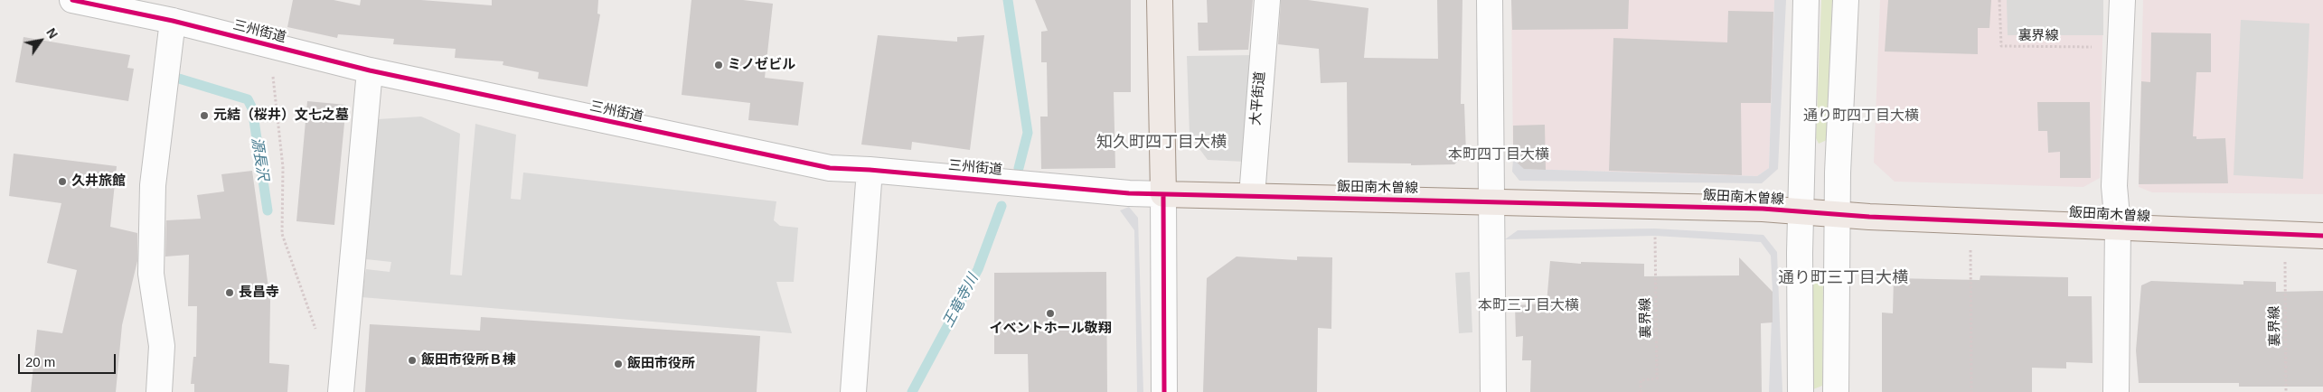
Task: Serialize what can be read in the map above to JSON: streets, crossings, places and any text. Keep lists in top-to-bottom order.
{
  "streets": {
    "main road": ["飯田南木曽線"],
    "street": ["三州街道", "大平街道"],
    "path": ["裏界線"]
  },
  "crossings": [
    ["三州街道", "飯田南木曽線"],
    ["大平街道", "飯田南木曽線"]
  ],
  "districts": [
    "通り町四丁目大横",
    "知久町四丁目大横",
    "本町四丁目大横",
    "通り町三丁目大横",
    "本町三丁目大横"
  ],
  "water": ["源長沢", "王竜寺川"],
  "places": [
    "ミノゼビル",
    "元結（桜井）文七之墓",
    "久井旅館",
    "長昌寺",
    "イベントホール敬翔",
    "飯田市役所Ｂ棟",
    "飯田市役所"
  ],
  "scale_bar": "20 m",
  "north": "top right"
}
